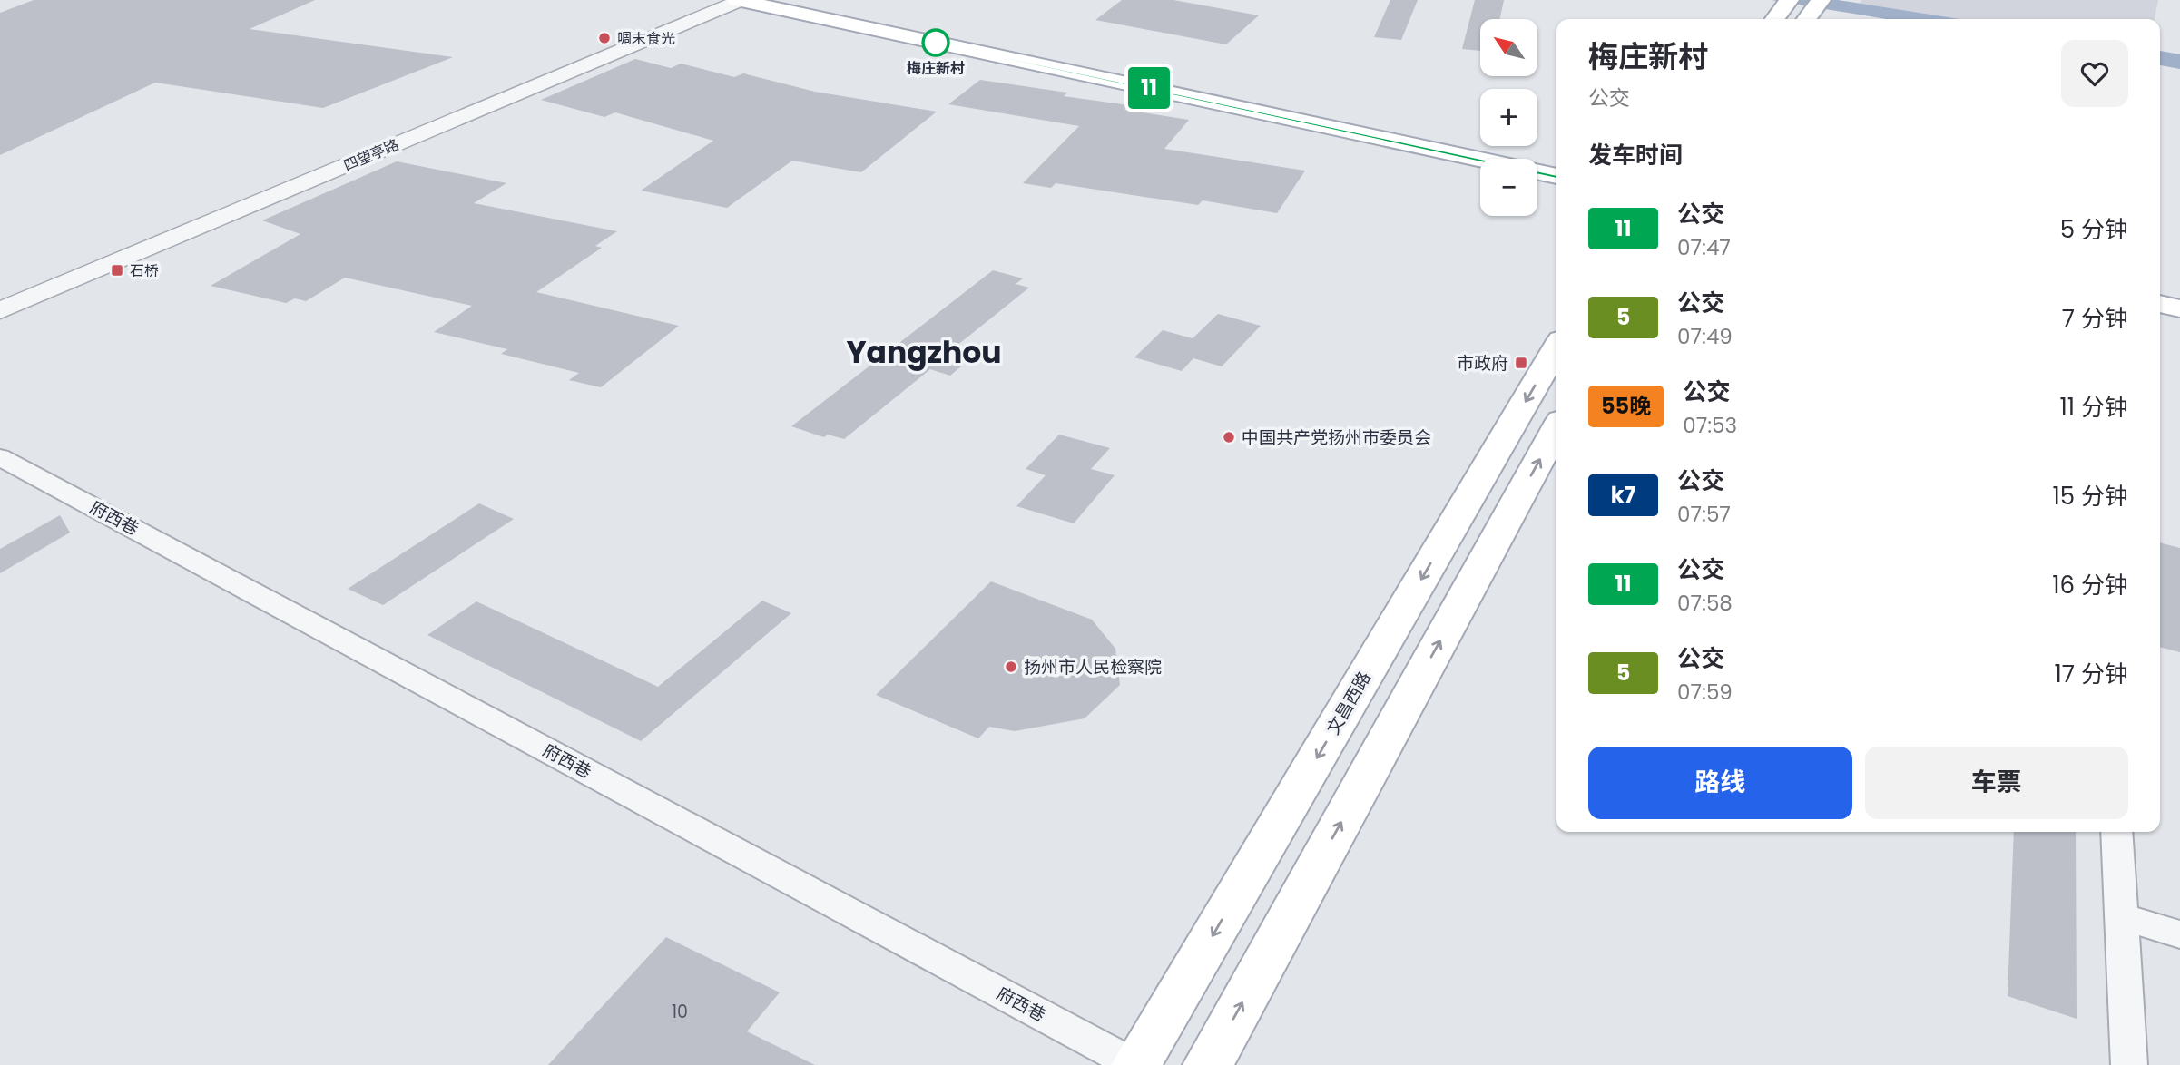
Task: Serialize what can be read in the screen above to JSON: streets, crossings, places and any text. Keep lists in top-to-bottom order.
{
  "streets": {
    "main road": ["文昌西路"],
    "street": ["四望亭路", "府西巷"]
  },
  "crossings": [
    ["府西巷", "文昌西路"]
  ],
  "districts": ["Yangzhou"],
  "places": {
    "other": [
      "啁末食光",
      "梅庄新村",
      "中国共产党扬州市委员会",
      "扬州市人民检察院"
    ],
    "transit": ["石桥", "市政府"]
  },
  "lines": ["bus line 11"],
  "house_numbers": ["10"],
  "north": "top left",
  "page": {
    "on_map": "11",
    "map_buttons": ["+", "−"],
    "heading": [
      ["梅庄新村", "公交"],
      "发车时间"
    ],
    "list": [
      {
        "mark": "11",
        "name": "公交",
        "note": "07:47",
        "value": "5 分钟"
      },
      {
        "mark": "5",
        "name": "公交",
        "note": "07:49",
        "value": "7 分钟"
      },
      {
        "mark": "55晚",
        "name": "公交",
        "note": "07:53",
        "value": "11 分钟"
      },
      {
        "mark": "k7",
        "name": "公交",
        "note": "07:57",
        "value": "15 分钟"
      },
      {
        "mark": "11",
        "name": "公交",
        "note": "07:58",
        "value": "16 分钟"
      },
      {
        "mark": "5",
        "name": "公交",
        "note": "07:59",
        "value": "17 分钟"
      }
    ],
    "buttons": ["路线", "车票"]
  }
}
